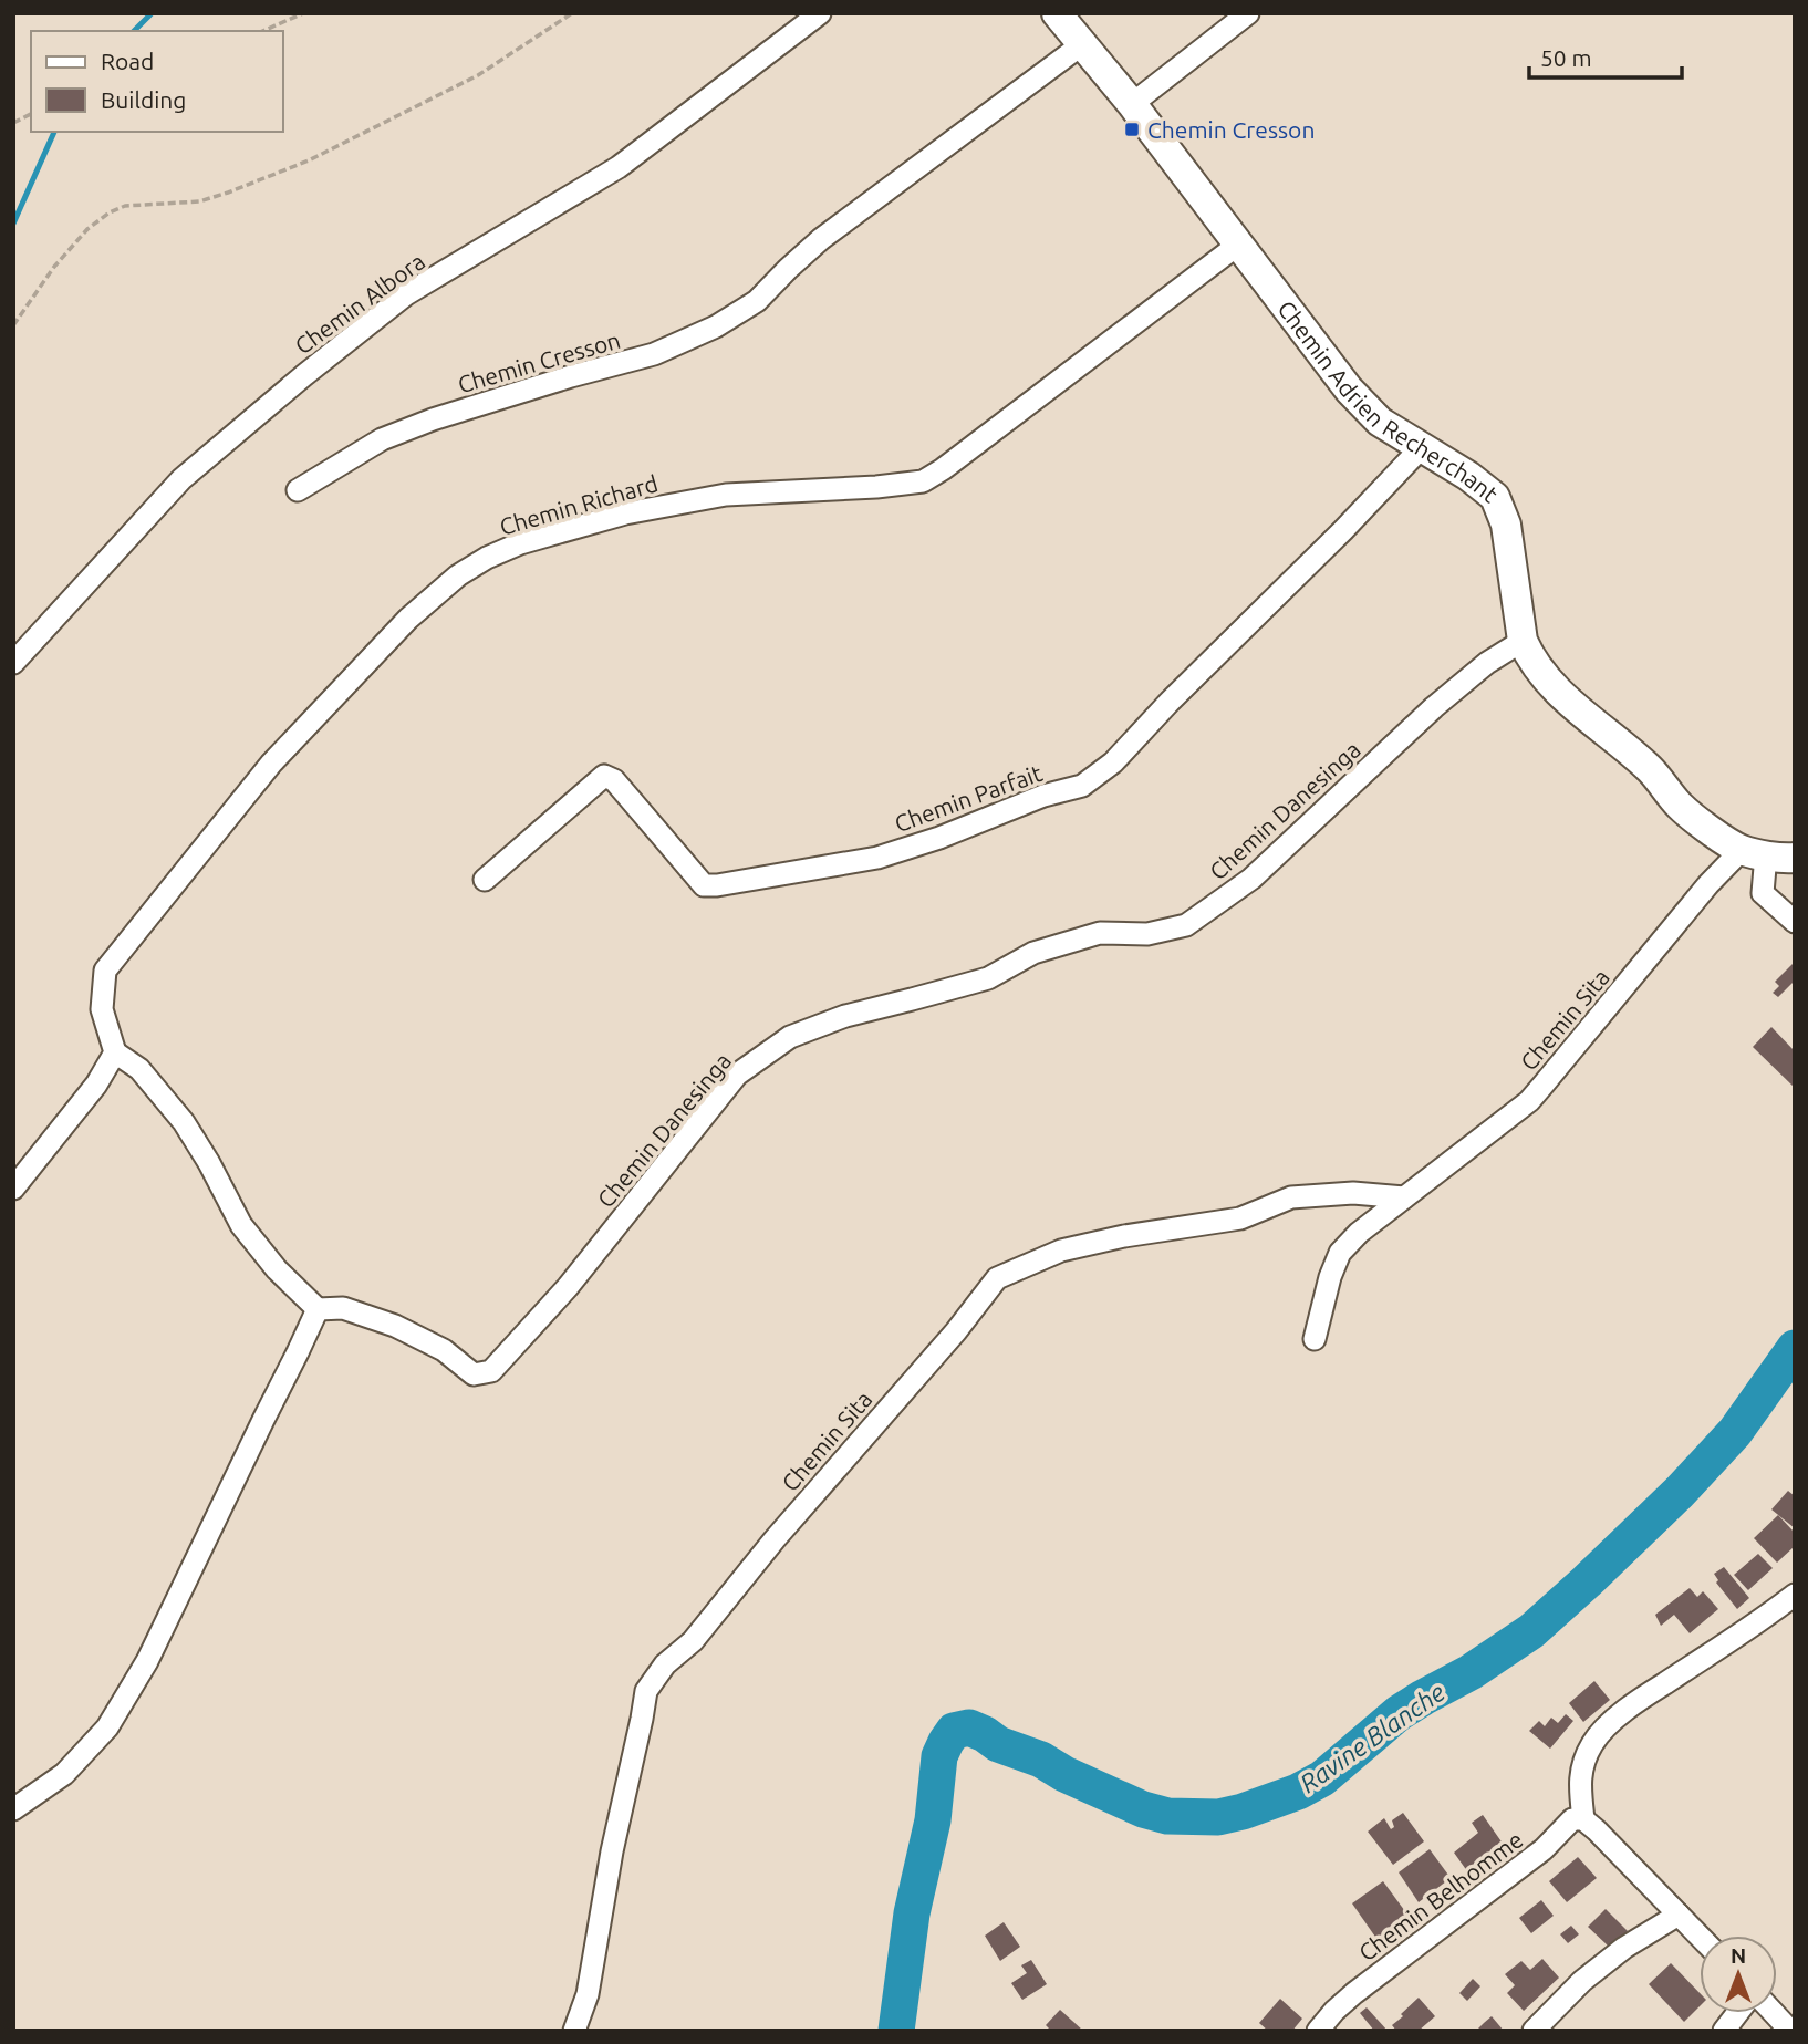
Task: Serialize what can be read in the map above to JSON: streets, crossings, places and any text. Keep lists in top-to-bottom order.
{
  "streets": {
    "main road": ["Chemin Adrien Recherchant"],
    "street": [
      "Chemin Albora",
      "Chemin Cresson",
      "Chemin Richard",
      "Chemin Parfait",
      "Chemin Danesinga",
      "Chemin Sita",
      "Chemin Belhomme"
    ]
  },
  "crossings": [
    ["Chemin Cresson", "Chemin Adrien Recherchant"],
    ["Chemin Adrien Recherchant", "Chemin Richard"],
    ["Chemin Adrien Recherchant", "Chemin Parfait"],
    ["Chemin Adrien Recherchant", "Chemin Danesinga"],
    ["Chemin Adrien Recherchant", "Chemin Sita"]
  ],
  "water": ["Ravine Blanche"],
  "places": {
    "transit": ["Chemin Cresson"]
  },
  "legend": ["Road", "Building"],
  "scale_bar": "50 m",
  "north": "top"
}
